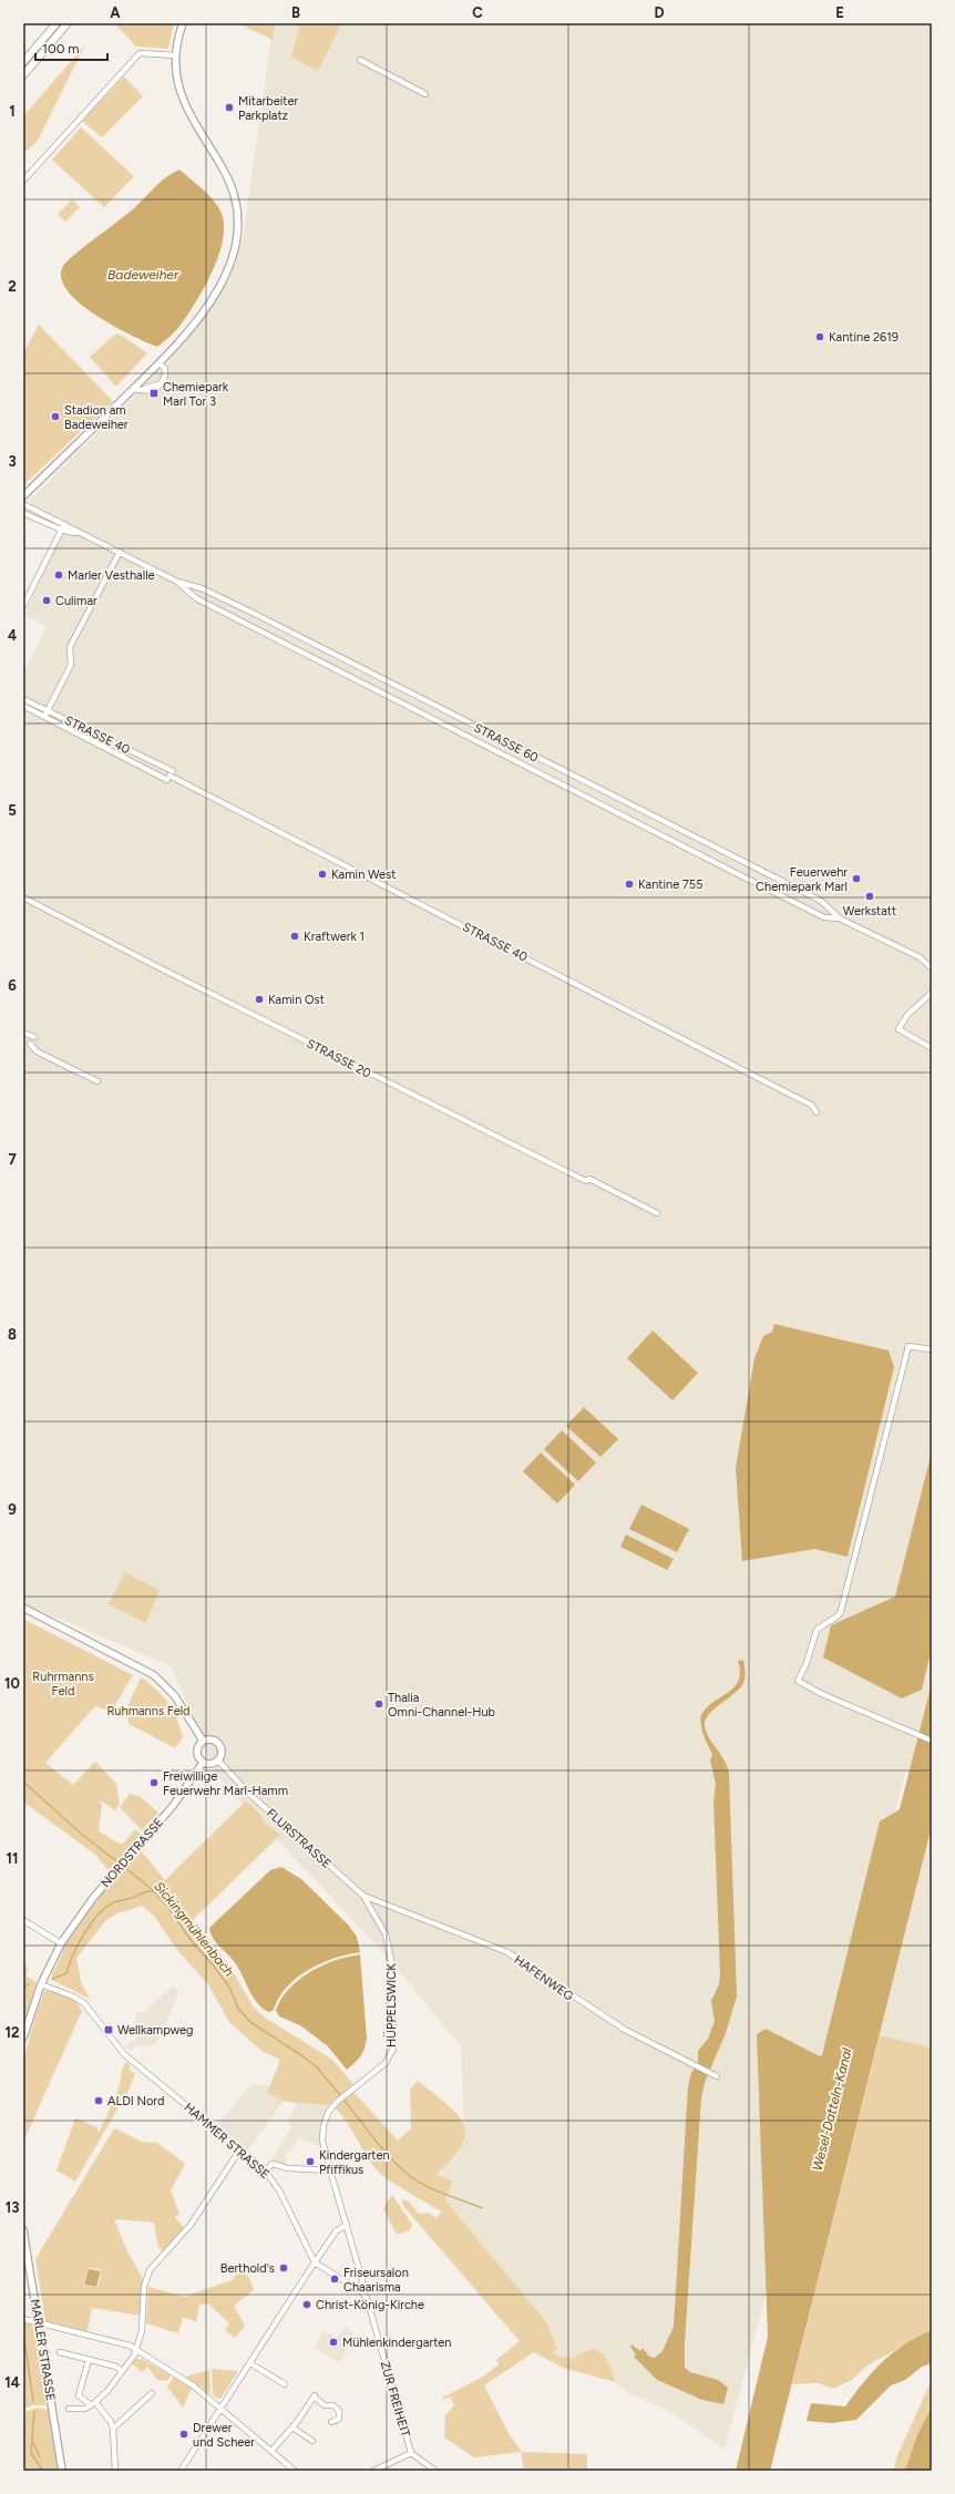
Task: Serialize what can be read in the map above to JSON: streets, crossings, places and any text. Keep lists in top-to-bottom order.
{
  "streets": {
    "main road": ["NORDSTRASSE", "MARLER STRASSE"],
    "street": [
      "STRASSE 40",
      "STRASSE 60",
      "STRASSE 20",
      "FLURSTRASSE",
      "HAFENWEG",
      "HÜPPELSWICK",
      "HAMMER STRASSE",
      "ZUR FREIHEIT"
    ]
  },
  "crossings": [
    ["FLURSTRASSE", "NORDSTRASSE"],
    ["FLURSTRASSE", "HAFENWEG"],
    ["FLURSTRASSE", "HÜPPELSWICK"],
    ["HAFENWEG", "HÜPPELSWICK"],
    ["HÜPPELSWICK", "ZUR FREIHEIT"]
  ],
  "water": ["Badeweiher", "Sickingmühlenbach", "Wesel-Datteln-Kanal"],
  "parks": ["Ruhrmanns Feld", "Ruhmanns Feld"],
  "places": {
    "other": [
      "Mitarbeiter Parkplatz",
      "Kantine 2619",
      "Stadion am Badeweiher",
      "Marler Vesthalle",
      "Culimar",
      "Kamin West",
      "Feuerwehr Chemiepark Marl",
      "Kantine 755",
      "Werkstatt",
      "Kraftwerk 1",
      "Kamin Ost",
      "Thalia Omni-Channel-Hub",
      "Freiwillige Feuerwehr Marl-Hamm",
      "ALDI Nord",
      "Kindergarten Pfiffikus",
      "Berthold's",
      "Friseursalon Chaarisma",
      "Christ-König-Kirche",
      "Mühlenkindergarten",
      "Drewer und Scheer"
    ],
    "transit": ["Chemiepark Marl Tor 3", "Wellkampweg"]
  },
  "scale_bar": "100 m",
  "grid": {
    "columns": [
      "A",
      "B",
      "C",
      "D",
      "E"
    ],
    "rows": [
      "1",
      "2",
      "3",
      "4",
      "5",
      "6",
      "7",
      "8",
      "9",
      "10",
      "11",
      "12",
      "13",
      "14"
    ]
  }
}
